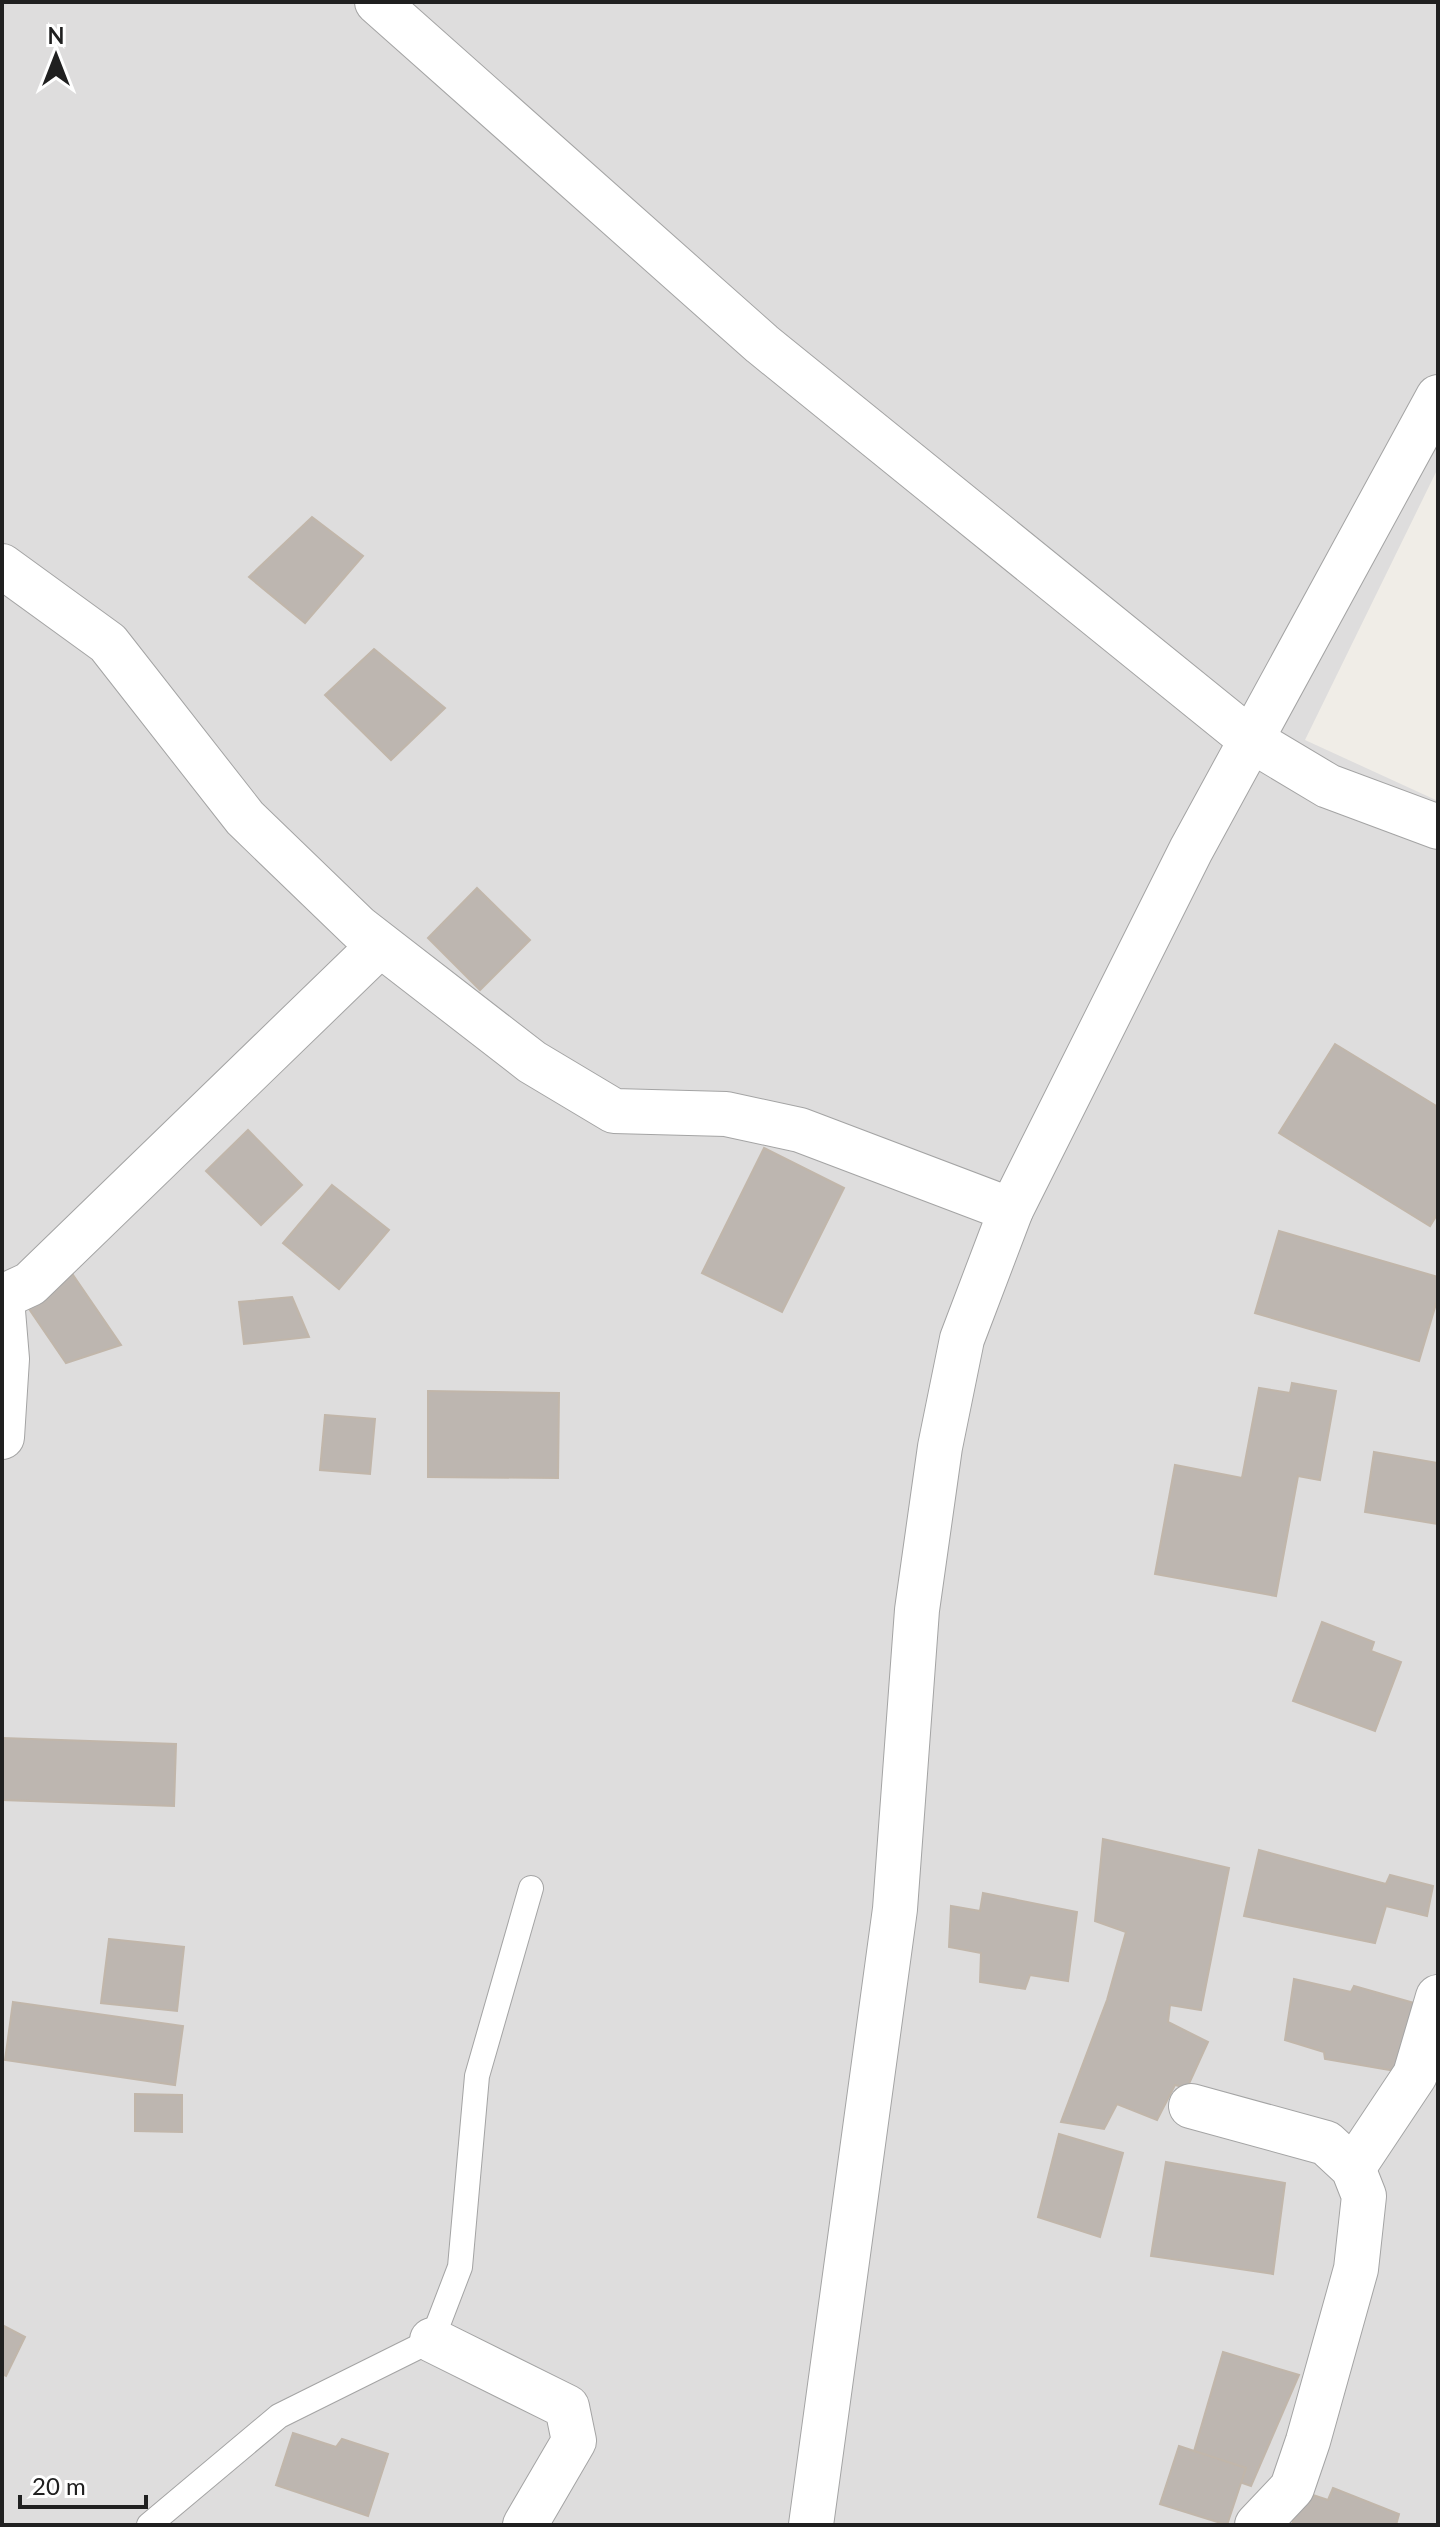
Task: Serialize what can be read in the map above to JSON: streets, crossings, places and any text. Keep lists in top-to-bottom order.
{
  "scale_bar": "20 m",
  "north": "top"
}
